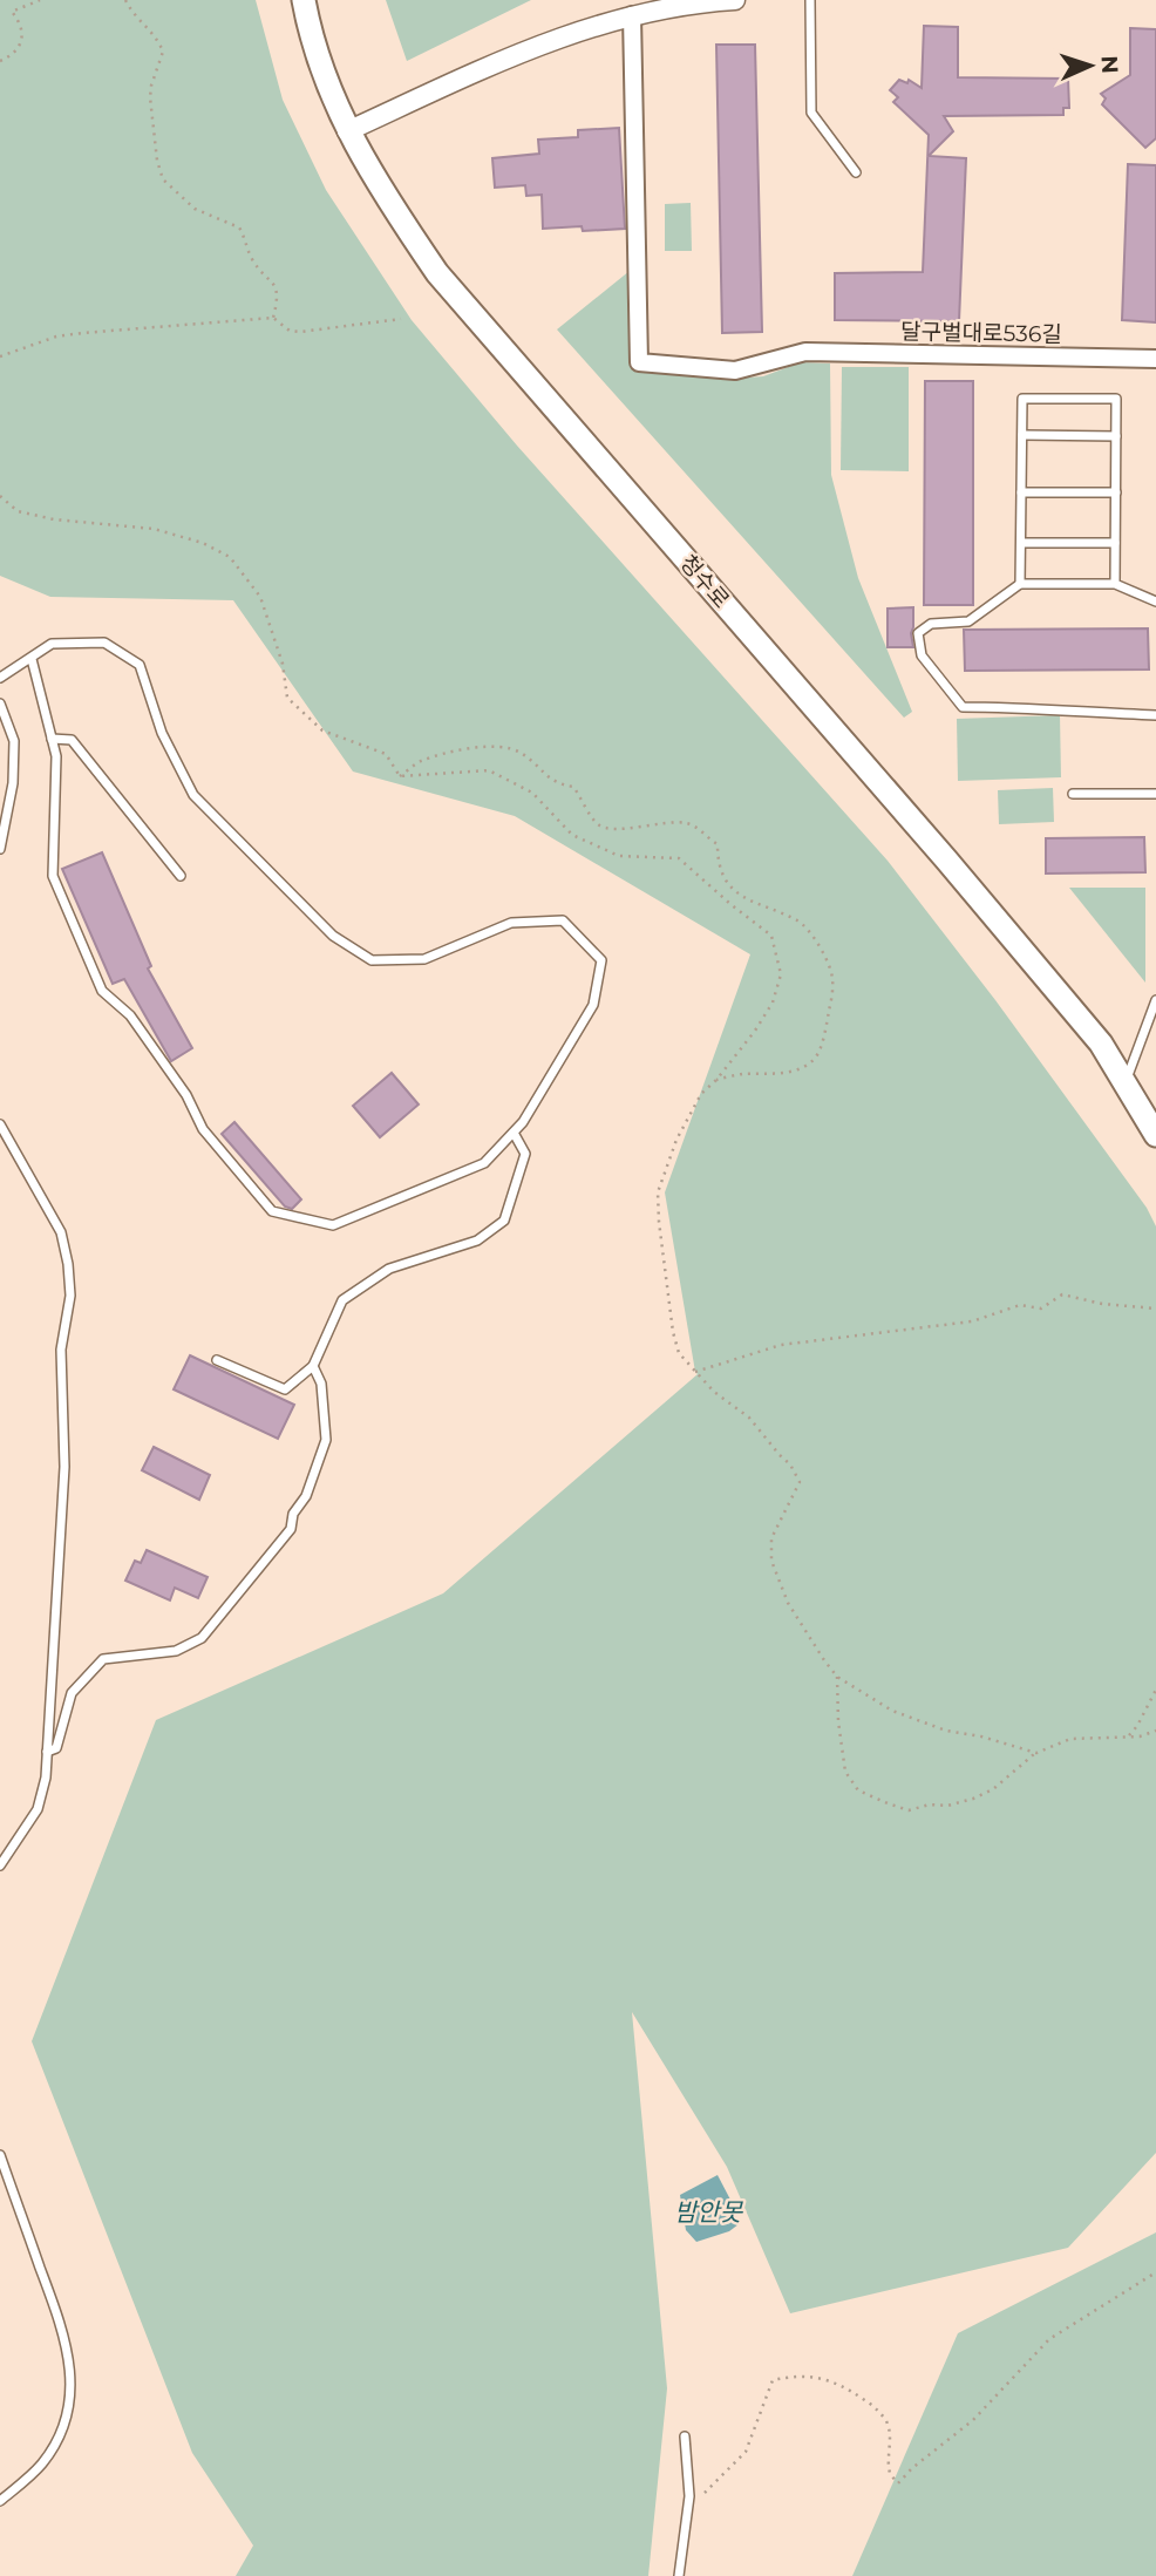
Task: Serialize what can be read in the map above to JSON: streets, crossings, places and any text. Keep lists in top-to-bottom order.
{
  "streets": {
    "main road": ["청수로"],
    "street": ["달구벌대로536길"]
  },
  "water": ["밤안못"],
  "north": "right"
}
